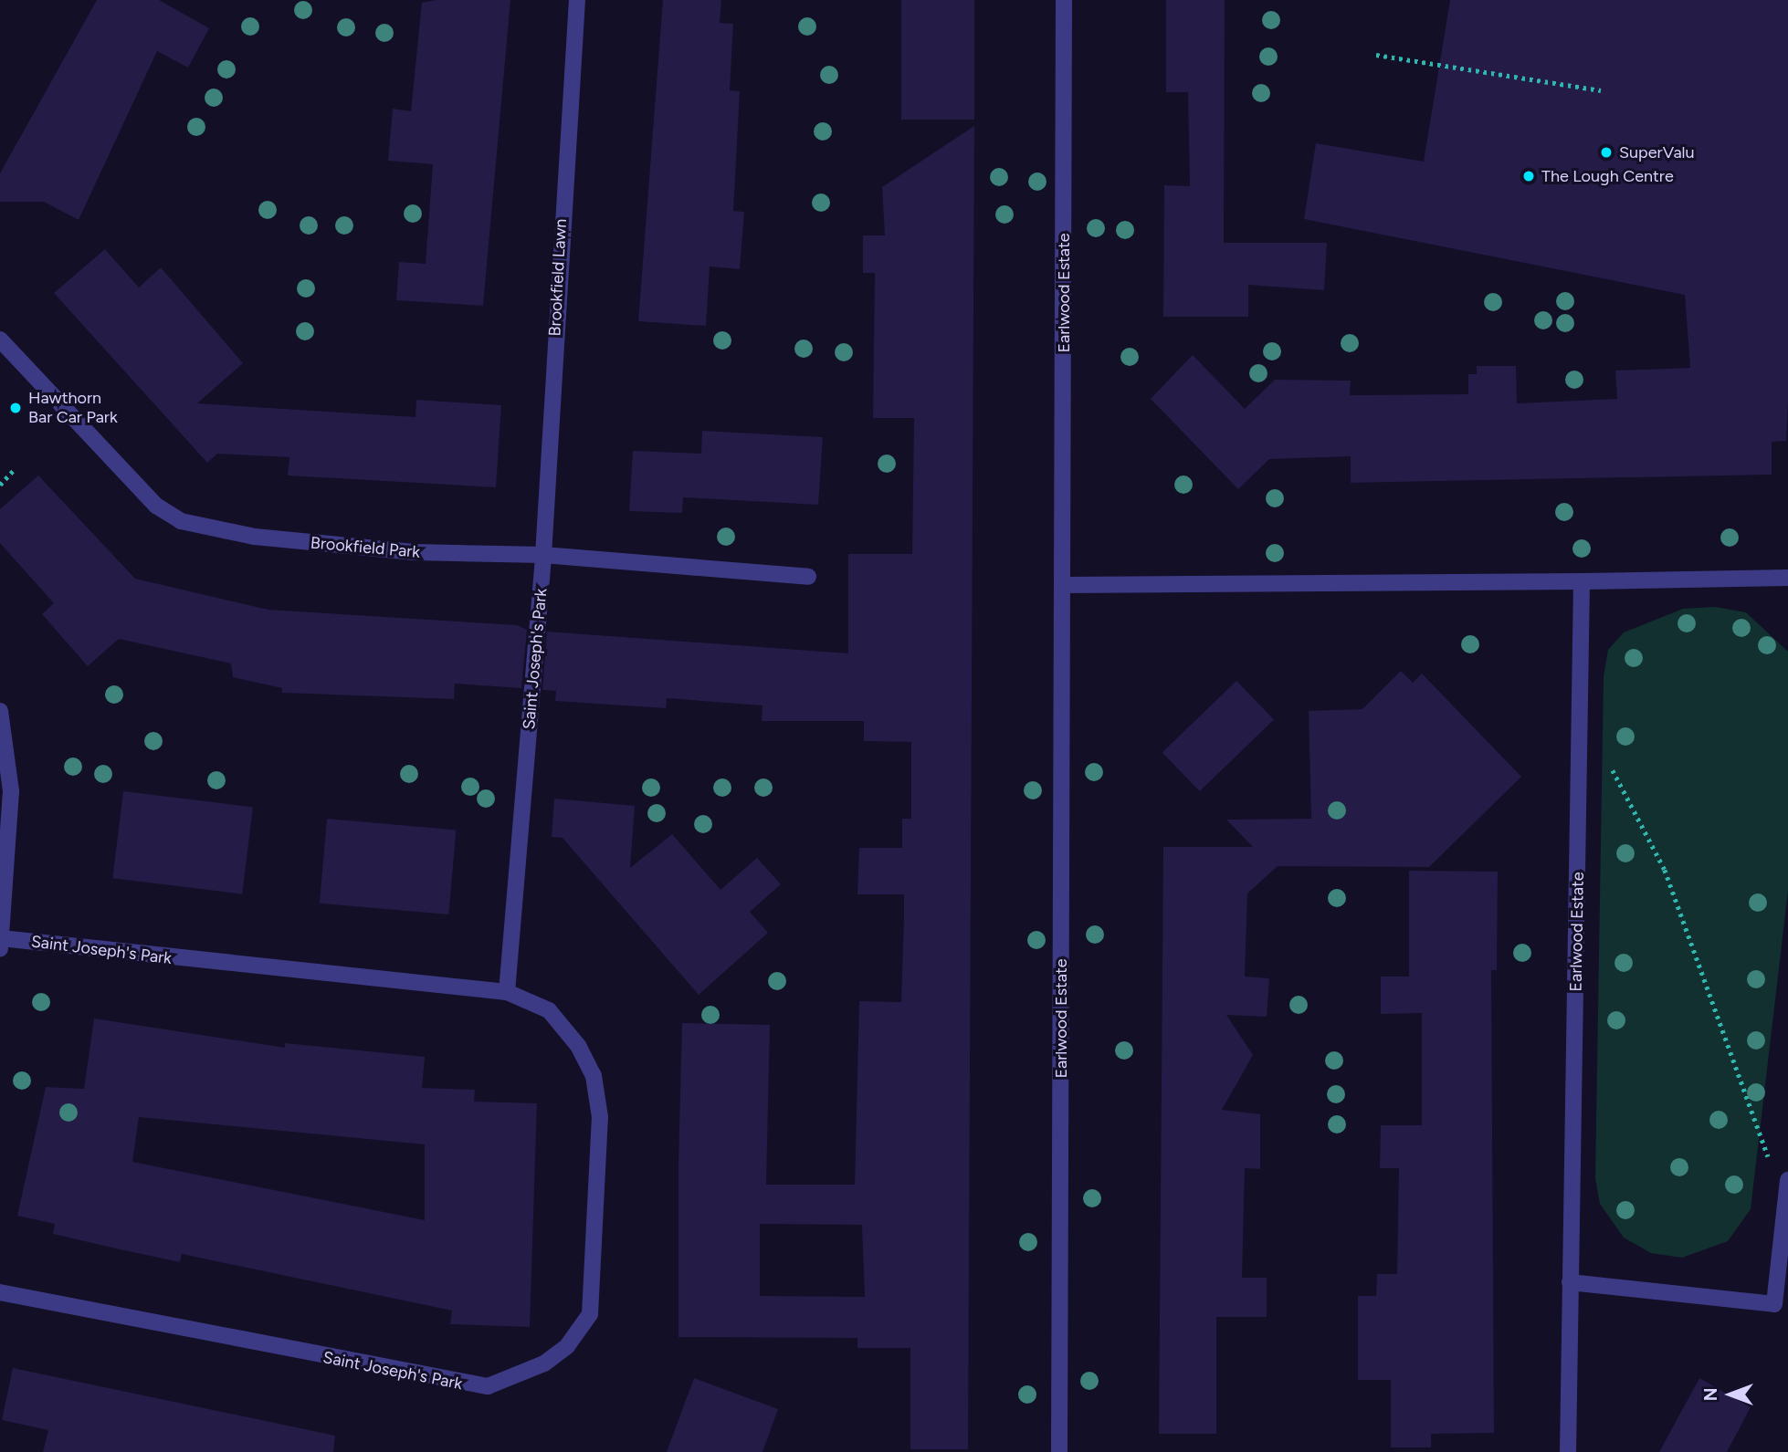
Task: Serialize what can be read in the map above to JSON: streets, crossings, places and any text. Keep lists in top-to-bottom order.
{
  "streets": {
    "street": [
      "Brookfield Lawn",
      "Earlwood Estate",
      "Brookfield Park",
      "Saint Joseph's Park"
    ]
  },
  "crossings": [
    ["Brookfield Lawn", "Brookfield Park"],
    ["Brookfield Lawn", "Saint Joseph's Park"],
    ["Brookfield Park", "Saint Joseph's Park"]
  ],
  "places": ["SuperValu", "The Lough Centre", "Hawthorn Bar Car Park"],
  "north": "left"
}
